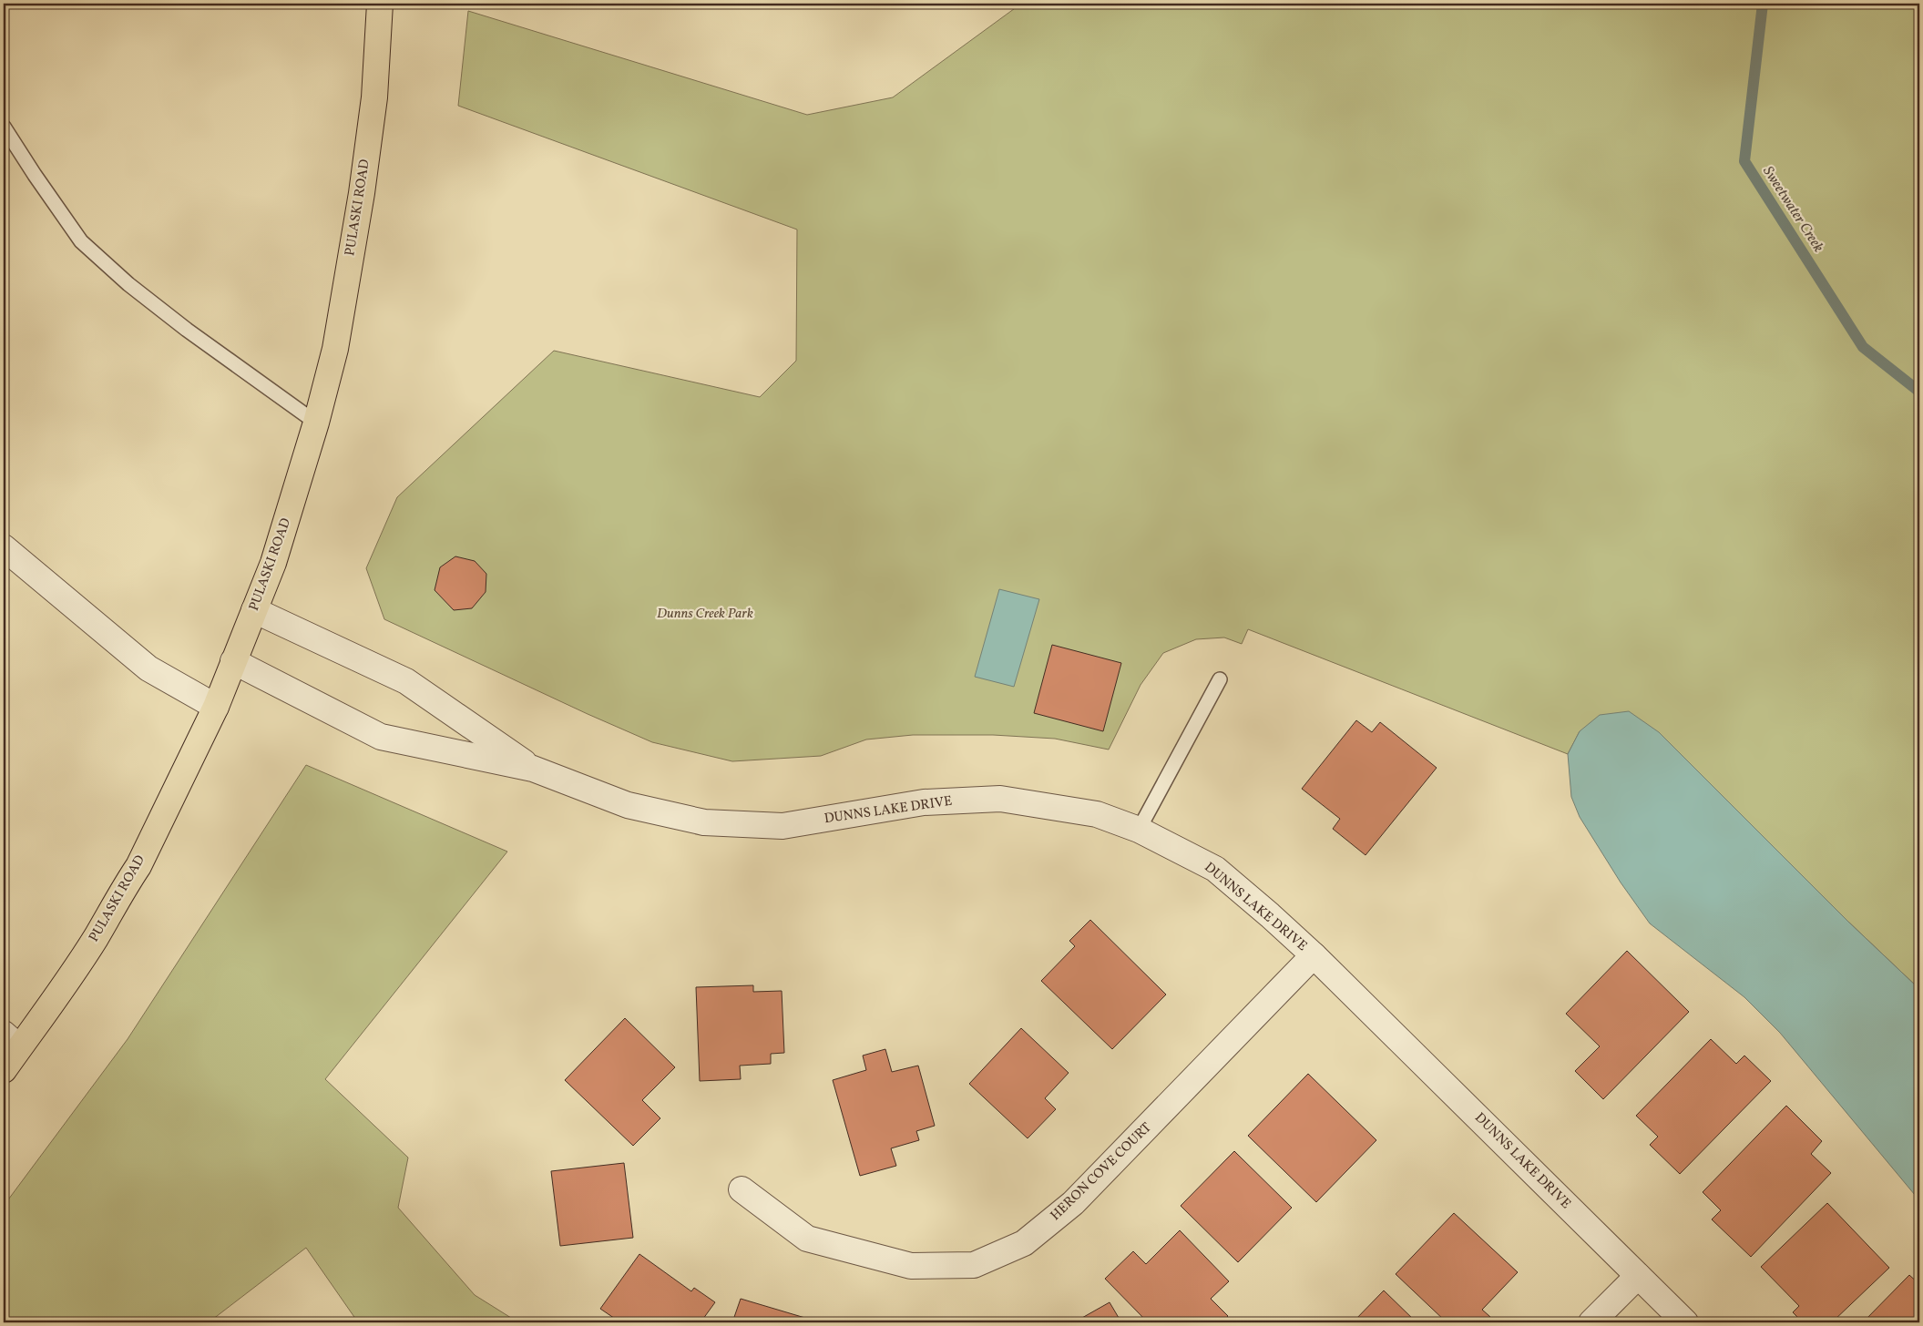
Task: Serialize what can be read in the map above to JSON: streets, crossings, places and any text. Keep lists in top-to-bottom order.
{
  "streets": {
    "main road": ["PULASKI ROAD"],
    "street": ["DUNNS LAKE DRIVE", "HERON COVE COURT"]
  },
  "crossings": [
    ["DUNNS LAKE DRIVE", "HERON COVE COURT"]
  ],
  "water": ["Sweetwater Creek"],
  "parks": ["Dunns Creek Park"]
}
